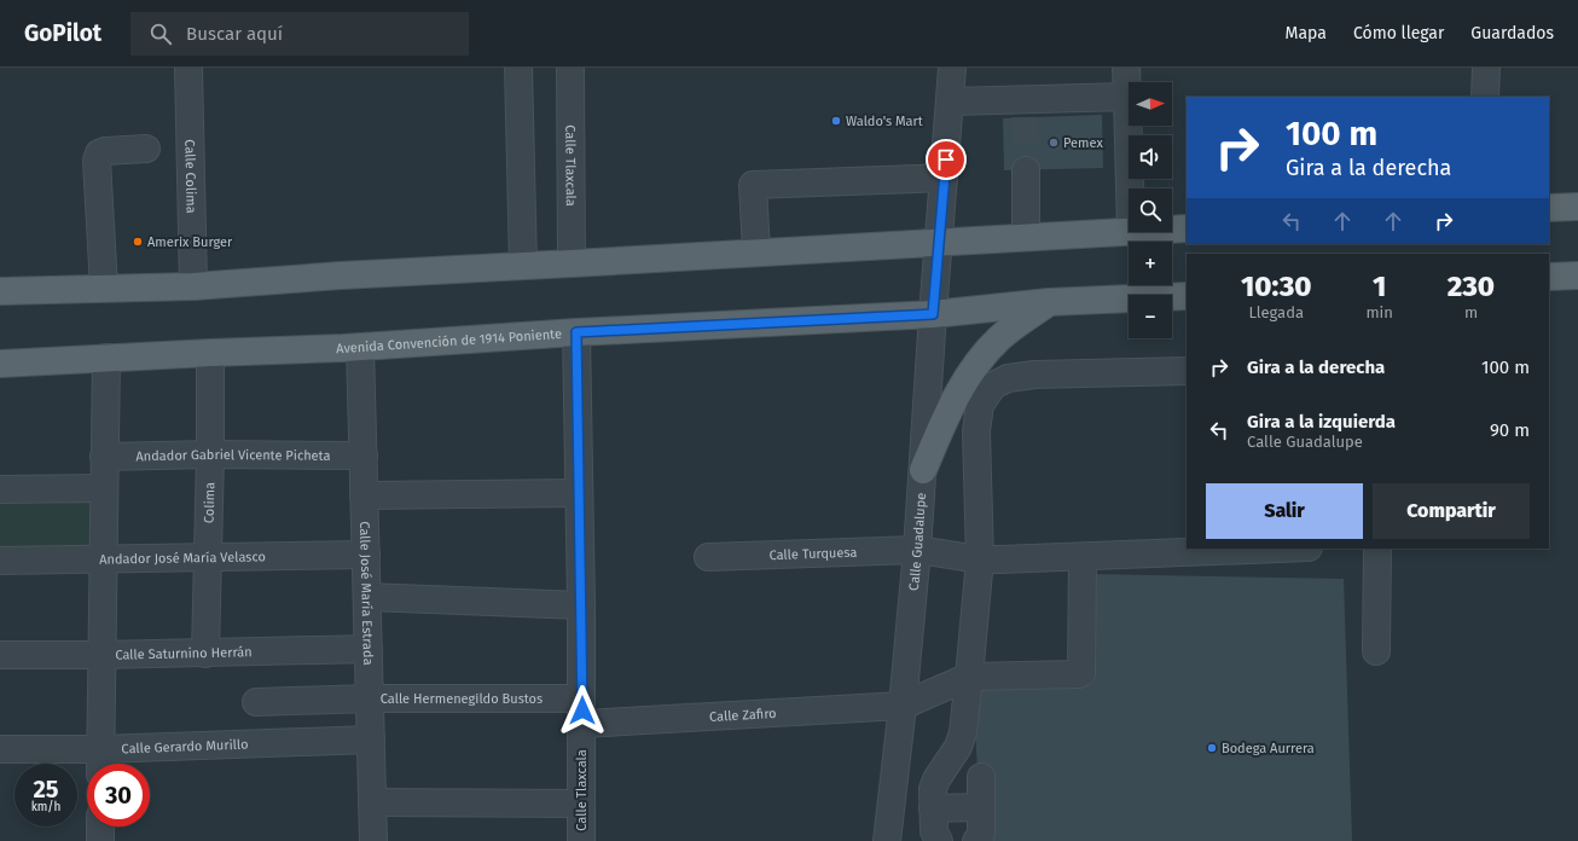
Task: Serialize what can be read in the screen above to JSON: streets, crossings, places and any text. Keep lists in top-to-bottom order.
{
  "streets": {
    "main road": ["Avenida Convención de 1914 Poniente"],
    "street": [
      "Calle Tlaxcala",
      "Calle Colima",
      "Andador Gabriel Vicente Picheta",
      "Colima",
      "Calle Guadalupe",
      "Calle Turquesa",
      "Andador José María Velasco",
      "Calle José María Estrada",
      "Calle Saturnino Herrán",
      "Calle Hermenegildo Bustos",
      "Calle Zafiro",
      "Calle Gerardo Murillo"
    ]
  },
  "crossings": [
    ["Calle Tlaxcala", "Avenida Convención de 1914 Poniente"],
    ["Calle Tlaxcala", "Calle Hermenegildo Bustos"],
    ["Calle Tlaxcala", "Calle Zafiro"],
    ["Avenida Convención de 1914 Poniente", "Colima"],
    ["Avenida Convención de 1914 Poniente", "Calle Guadalupe"],
    ["Avenida Convención de 1914 Poniente", "Calle José María Estrada"],
    ["Andador Gabriel Vicente Picheta", "Colima"],
    ["Andador Gabriel Vicente Picheta", "Calle José María Estrada"],
    ["Colima", "Andador José María Velasco"],
    ["Colima", "Calle Saturnino Herrán"],
    ["Calle Guadalupe", "Calle Turquesa"],
    ["Calle Guadalupe", "Calle Zafiro"],
    ["Andador José María Velasco", "Calle José María Estrada"],
    ["Calle José María Estrada", "Calle Saturnino Herrán"],
    ["Calle José María Estrada", "Calle Hermenegildo Bustos"],
    ["Calle José María Estrada", "Calle Gerardo Murillo"],
    ["Calle Hermenegildo Bustos", "Calle Zafiro"]
  ],
  "places": [
    "Waldo's Mart",
    "Pemex",
    "Amerix Burger",
    "Bodega Aurrera"
  ],
  "north": "right",
  "page": {
    "header": "GoPilot",
    "search": "Buscar aquí",
    "nav": ["Mapa", "Cómo llegar", "Guardados"],
    "map_buttons": ["+", "−"],
    "turn": ["100 m", "Gira a la derecha"],
    "eta": [
      "10:30",
      "Llegada",
      "1",
      "min",
      "230",
      "m"
    ],
    "list": [
      {
        "name": "Gira a la derecha",
        "value": "100 m"
      },
      {
        "name": "Gira a la izquierda",
        "note": "Calle Guadalupe",
        "value": "90 m"
      }
    ],
    "buttons": ["Salir", "Compartir"],
    "speed": "25 km/h",
    "limit": "30"
  }
}
